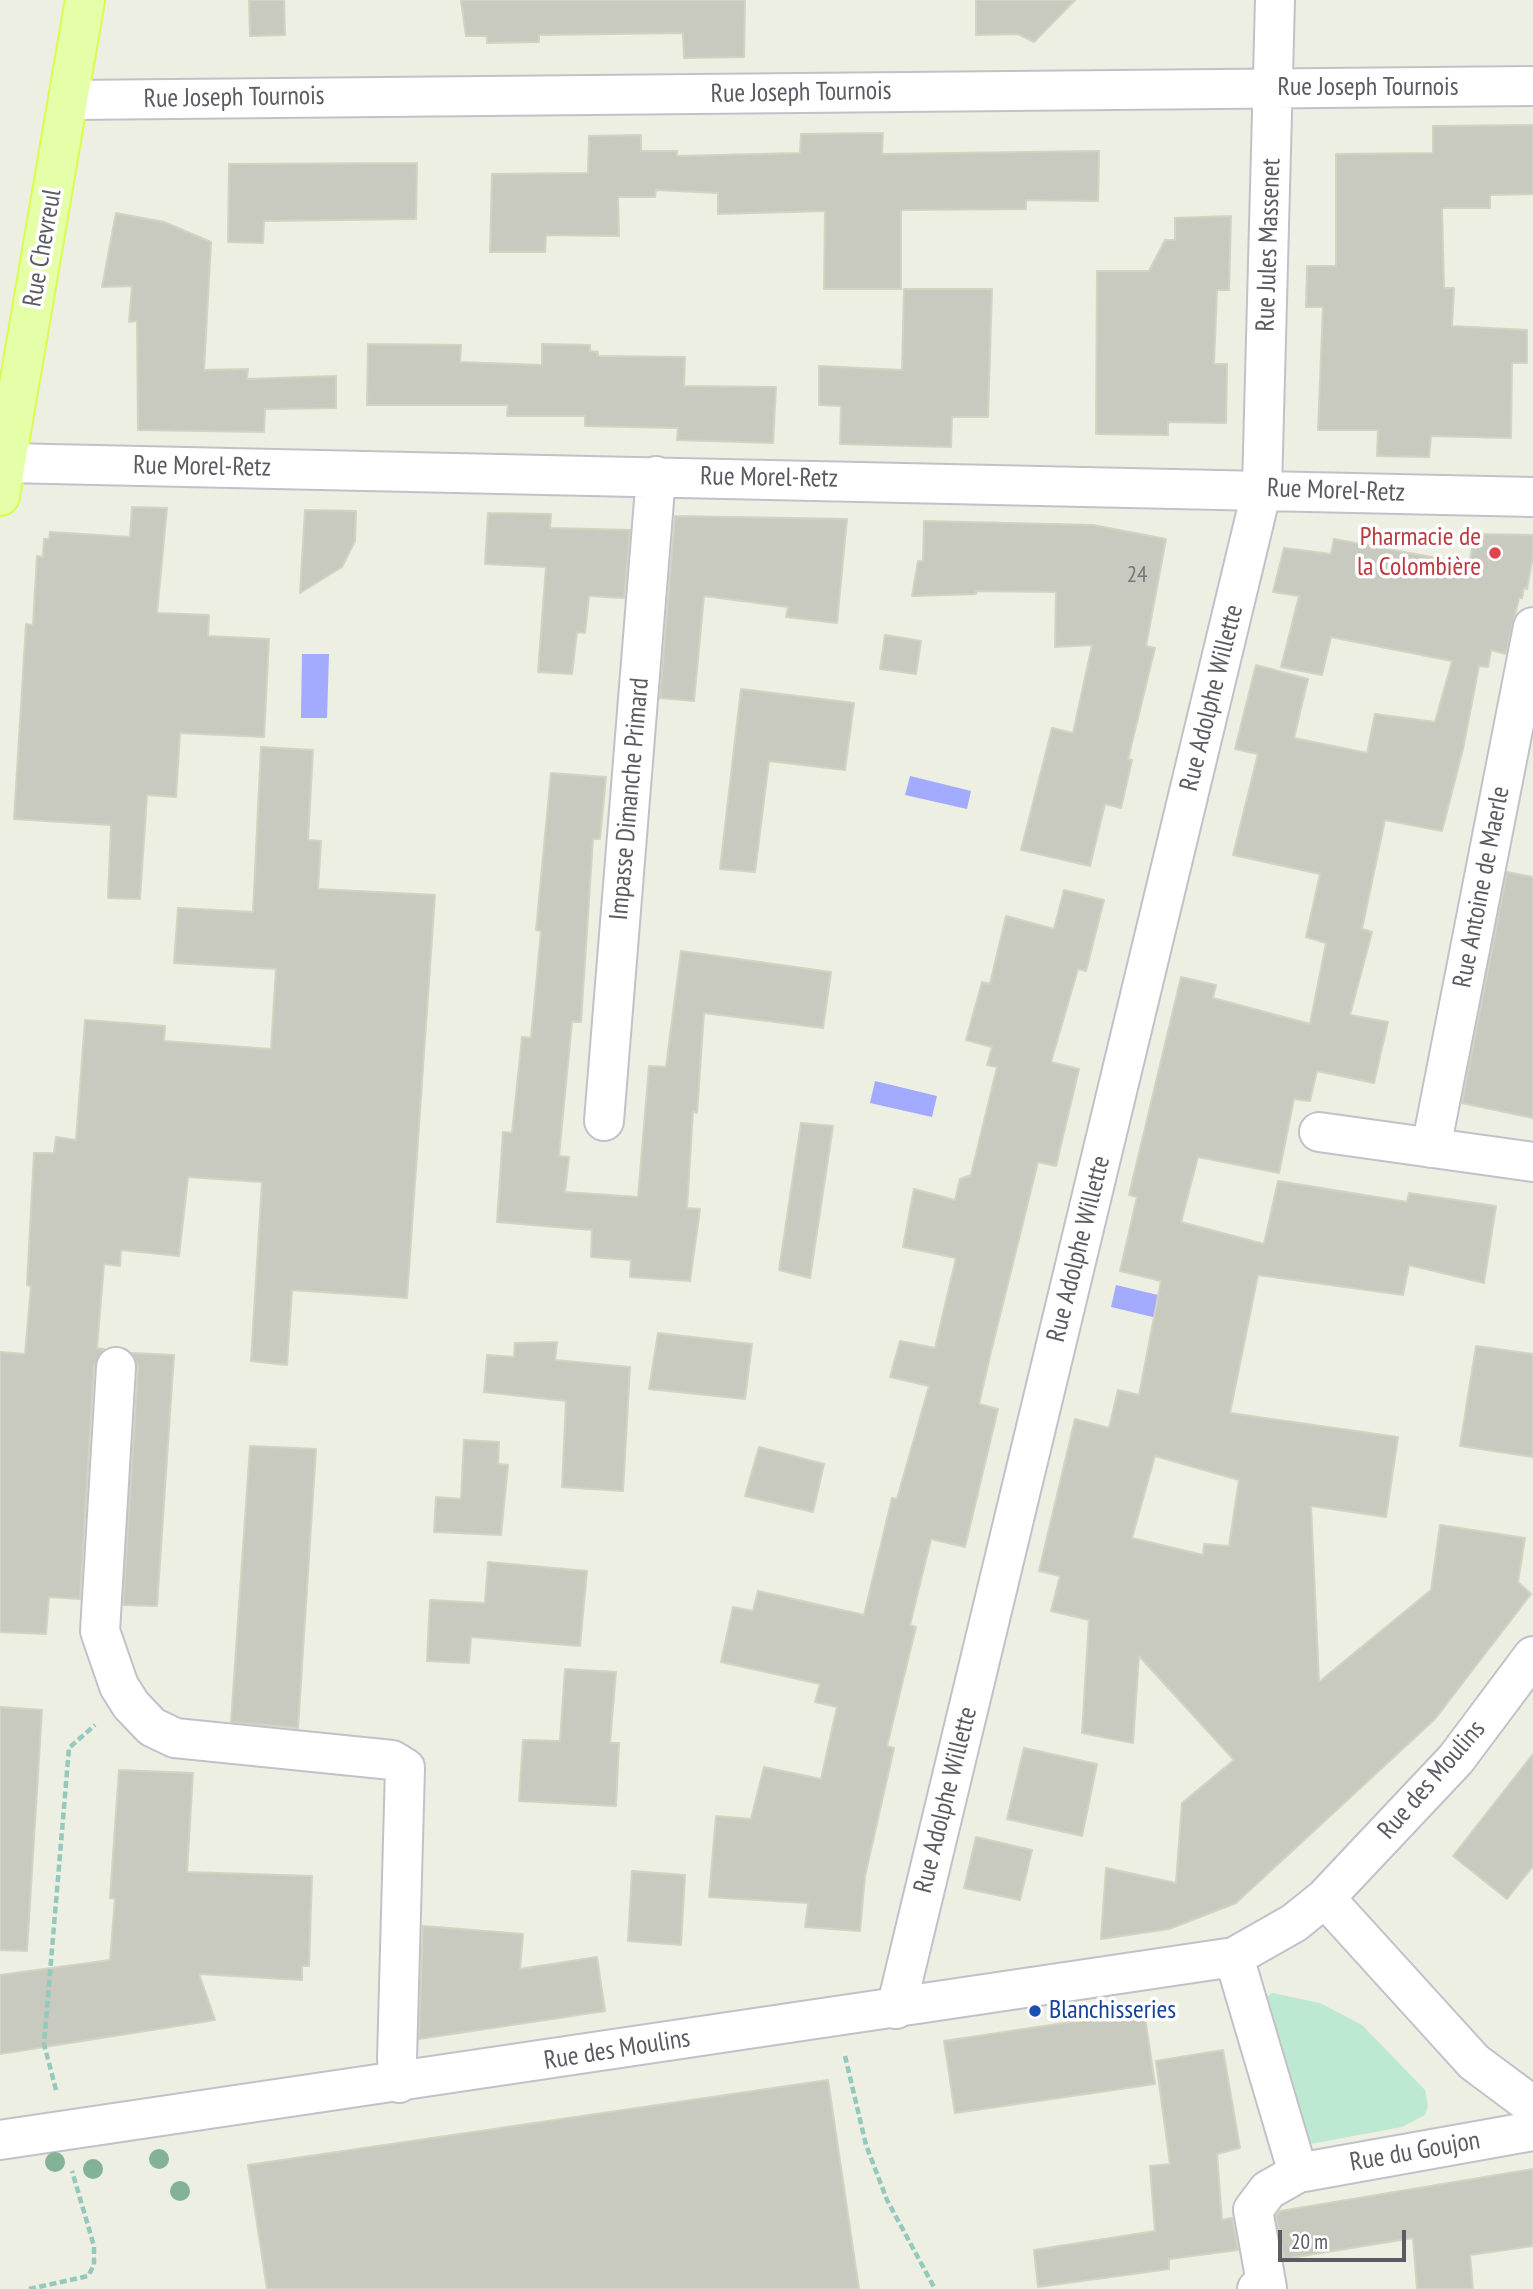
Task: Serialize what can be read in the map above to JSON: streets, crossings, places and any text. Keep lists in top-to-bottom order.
{
  "streets": {
    "main road": ["Rue Chevreul"],
    "street": [
      "Rue Joseph Tournois",
      "Rue Jules Massenet",
      "Rue Morel-Retz",
      "Rue Adolphe Willette",
      "Impasse Dimanche Primard",
      "Rue Antoine de Maerle",
      "Rue des Moulins",
      "Rue du Goujon"
    ]
  },
  "crossings": [
    ["Rue Joseph Tournois", "Rue Jules Massenet"],
    ["Rue Joseph Tournois", "Rue Chevreul"],
    ["Rue Jules Massenet", "Rue Morel-Retz"],
    ["Rue Jules Massenet", "Rue Adolphe Willette"],
    ["Rue Chevreul", "Rue Morel-Retz"],
    ["Rue Morel-Retz", "Rue Adolphe Willette"],
    ["Rue Morel-Retz", "Impasse Dimanche Primard"],
    ["Rue Adolphe Willette", "Rue des Moulins"]
  ],
  "places": ["Pharmacie de la Colombière", "Blanchisseries"],
  "house_numbers": ["24"],
  "scale_bar": "20 m"
}
